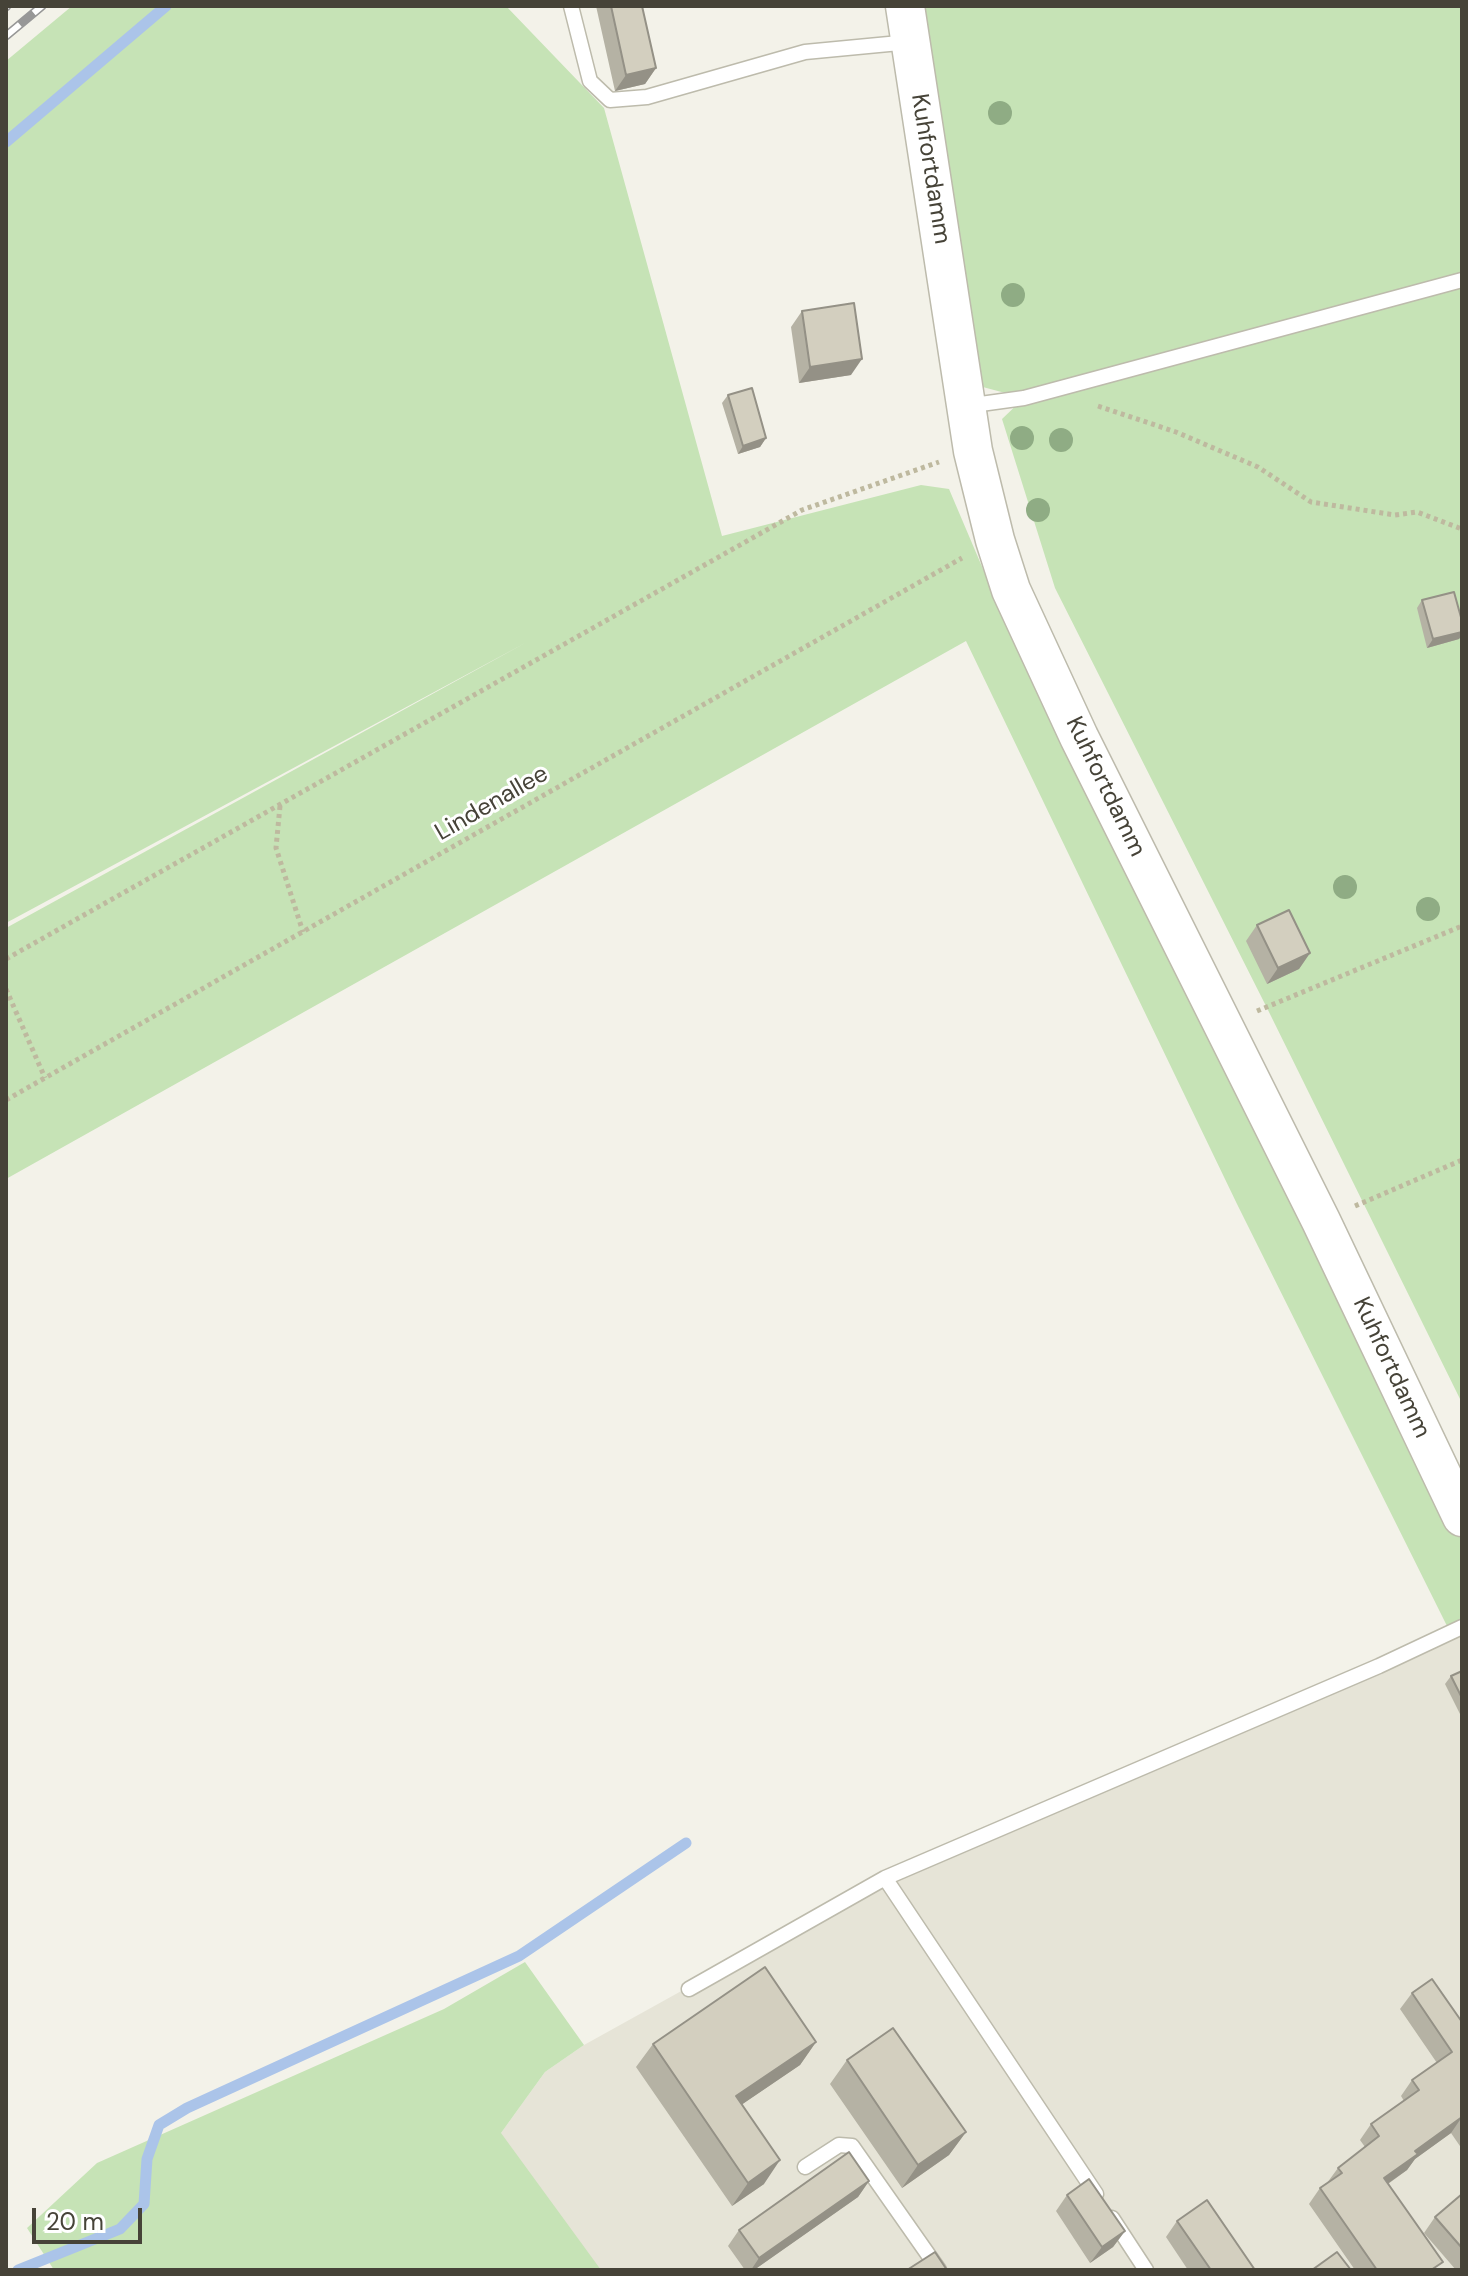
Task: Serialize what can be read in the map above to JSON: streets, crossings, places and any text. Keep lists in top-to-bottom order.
{
  "streets": {
    "street": ["Kuhfortdamm"],
    "path": ["Lindenallee"]
  },
  "crossings": [
    ["Kuhfortdamm", "Lindenallee"]
  ],
  "scale_bar": "20 m"
}
